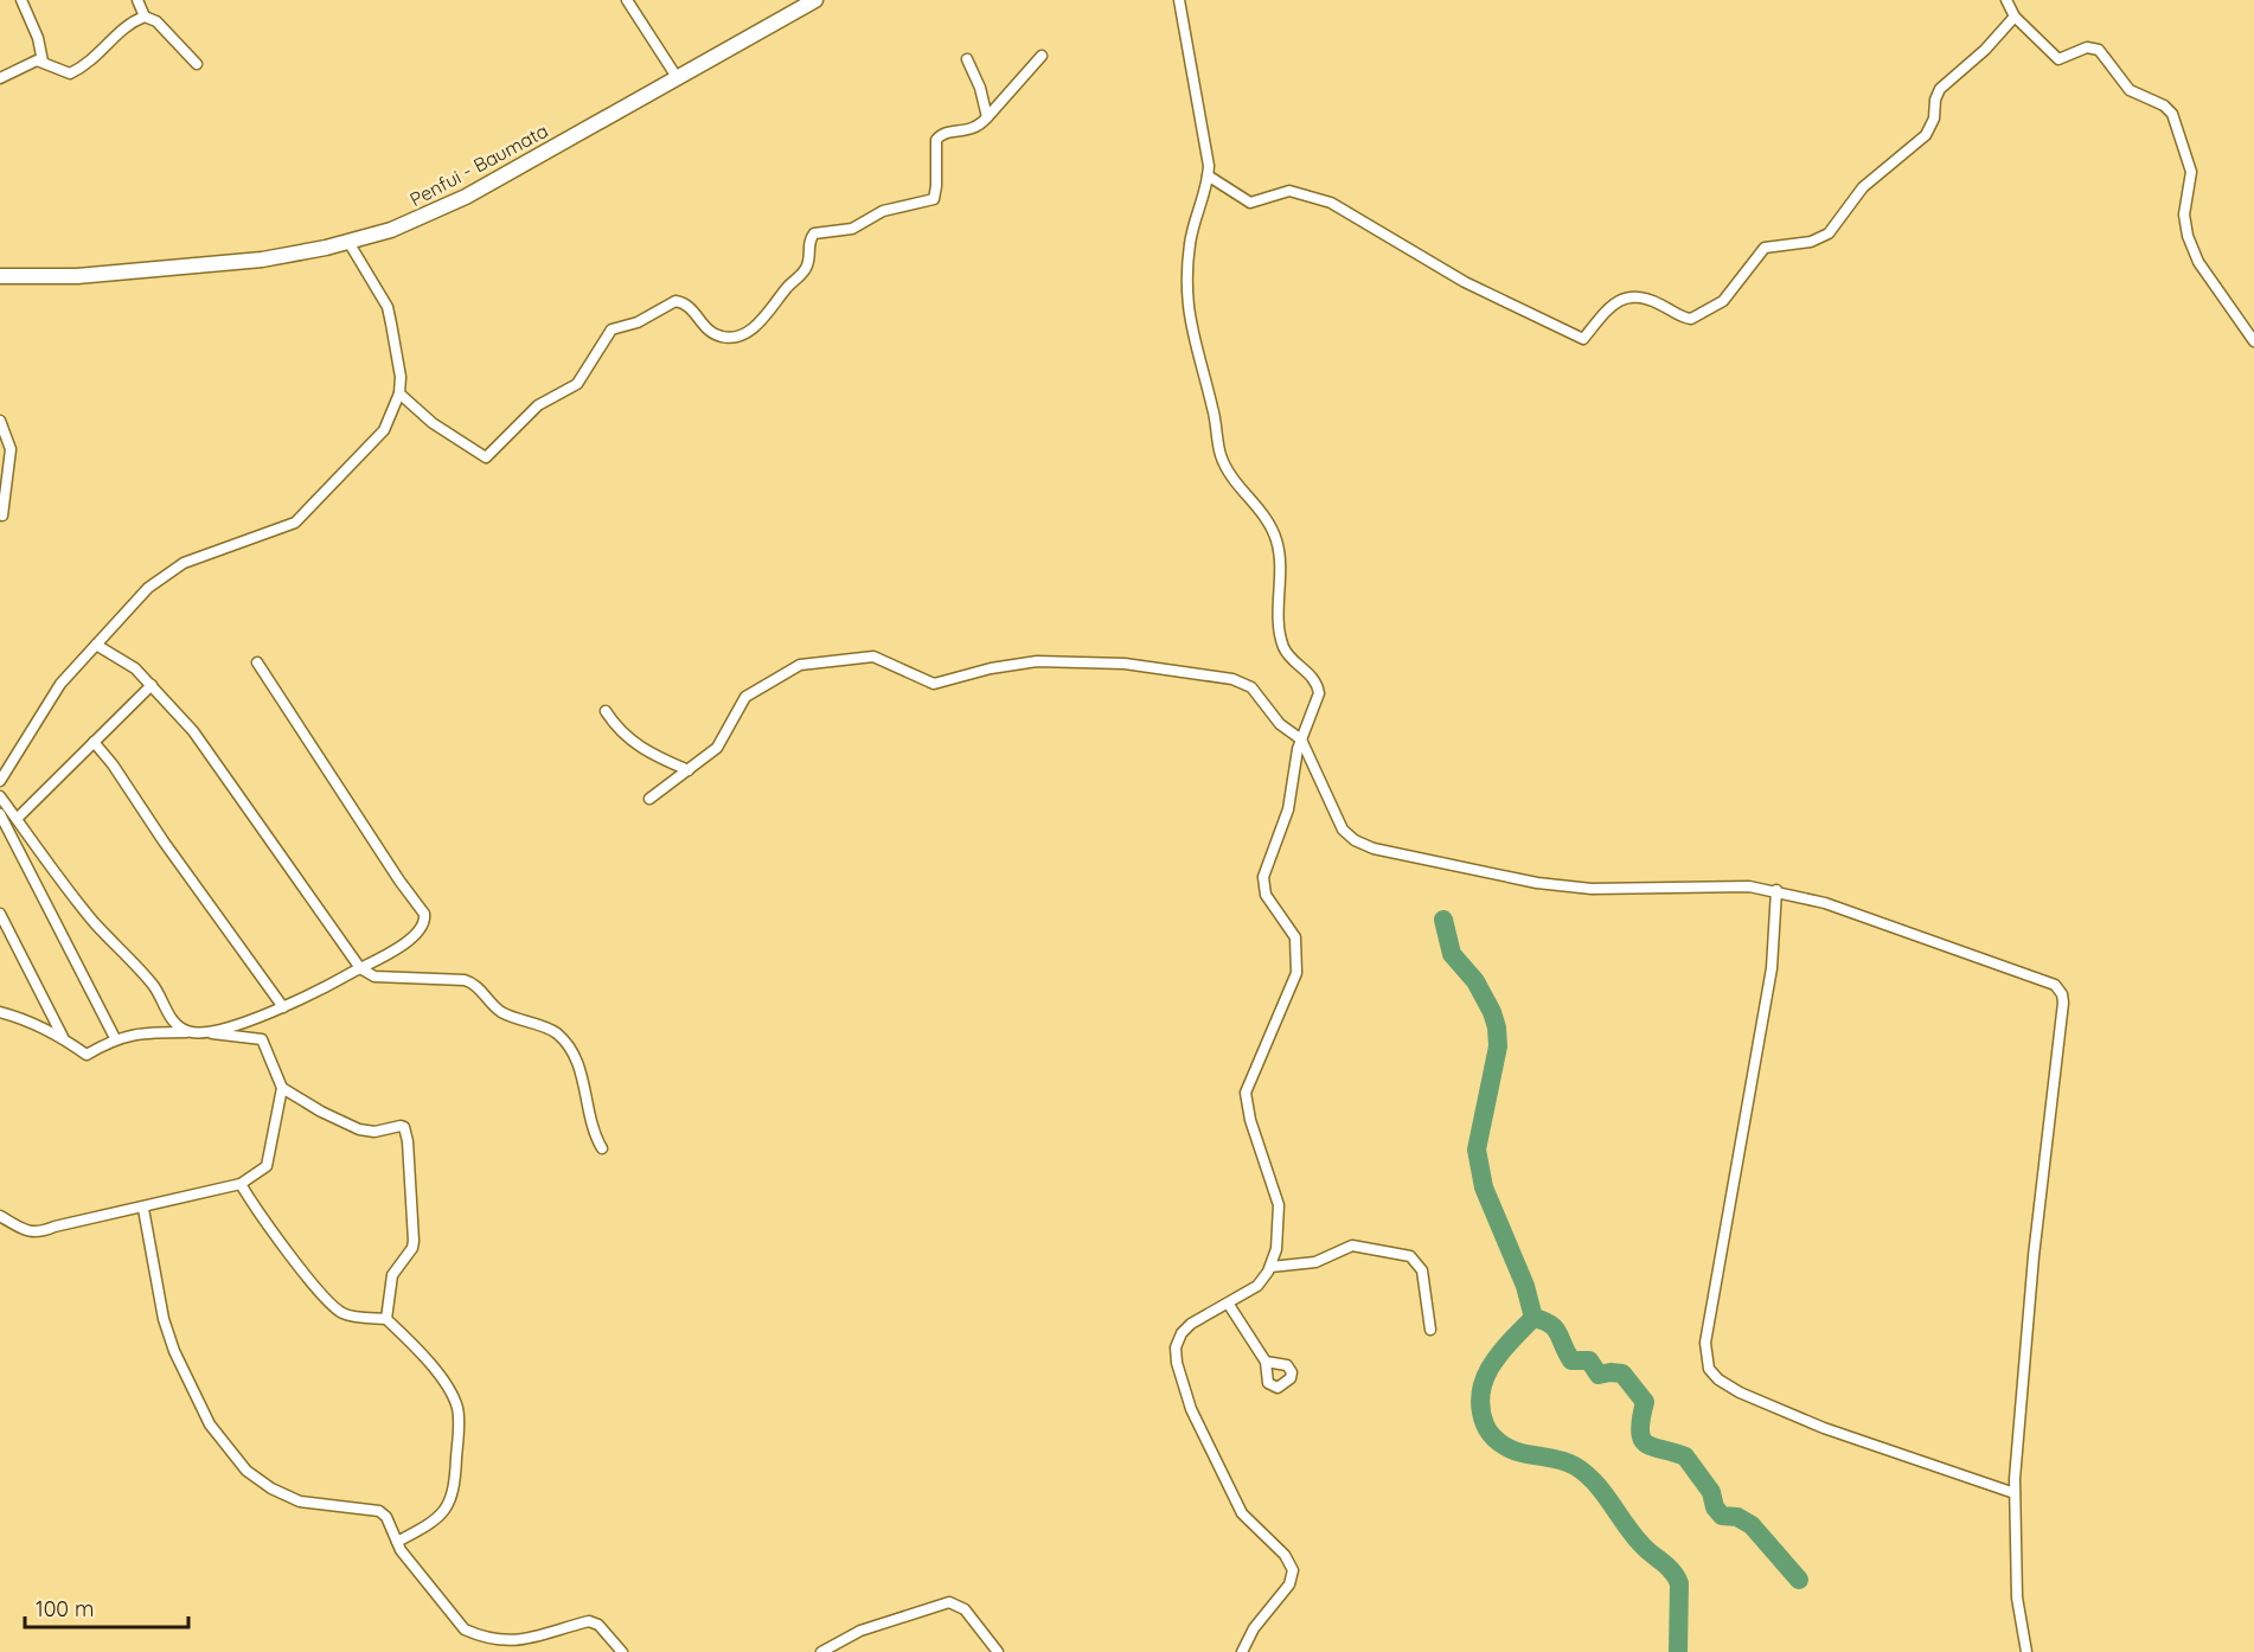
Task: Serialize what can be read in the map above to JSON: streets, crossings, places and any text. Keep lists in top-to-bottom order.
{
  "streets": {
    "street": ["Penfui - Baumata"]
  },
  "scale_bar": "100 m"
}
